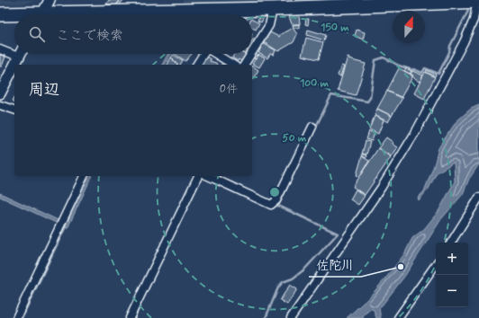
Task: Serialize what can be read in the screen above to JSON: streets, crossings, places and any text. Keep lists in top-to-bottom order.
{
  "places": ["佐陀川"],
  "north": "top",
  "page": {
    "search": "ここで検索",
    "heading": ["周辺", "0件"],
    "map_buttons": ["+", "−"]
  },
  "rings": ["150 m", "100 m", "50 m"]
}
